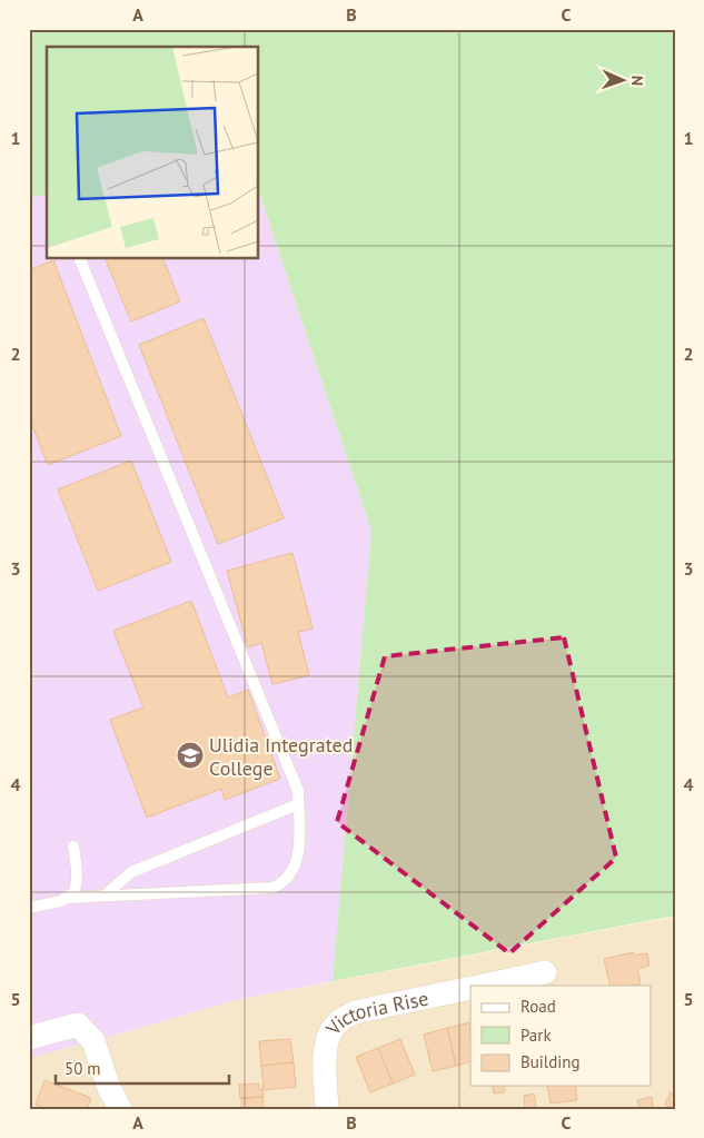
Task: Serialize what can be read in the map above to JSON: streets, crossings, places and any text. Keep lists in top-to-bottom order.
{
  "streets": {
    "street": ["Victoria Rise"]
  },
  "places": {
    "school or university": ["Ulidia Integrated College"]
  },
  "legend": ["Road", "Park", "Building"],
  "scale_bar": "50 m",
  "north": "right",
  "grid": {
    "columns": ["A", "B", "C"],
    "rows": [
      "1",
      "2",
      "3",
      "4",
      "5"
    ]
  }
}
